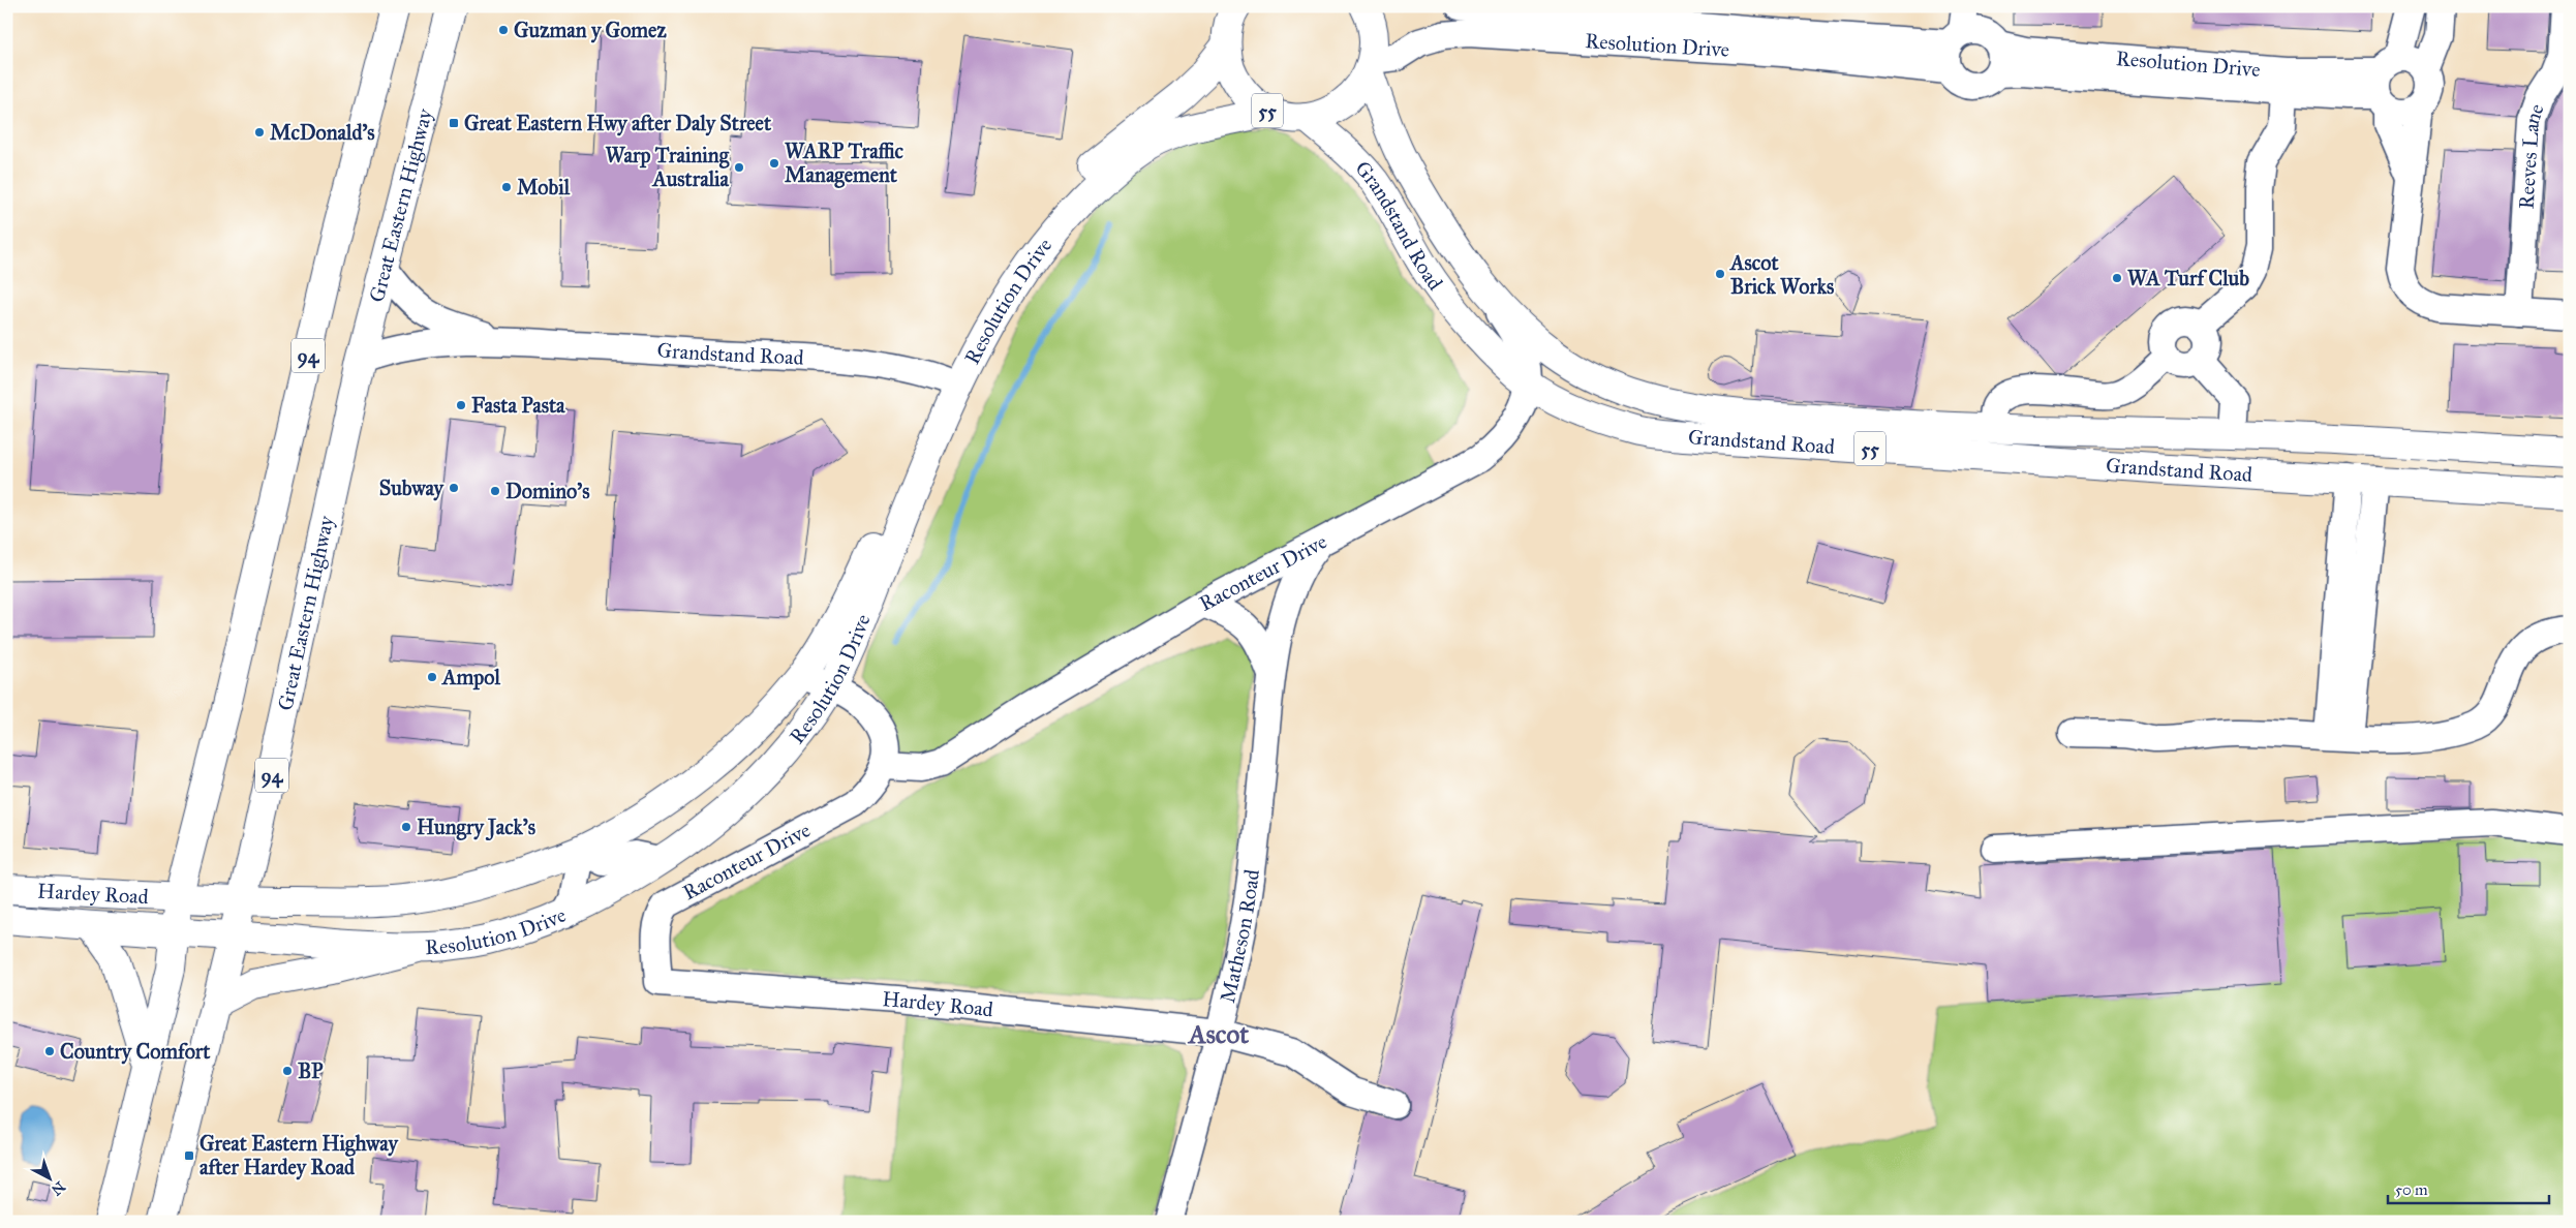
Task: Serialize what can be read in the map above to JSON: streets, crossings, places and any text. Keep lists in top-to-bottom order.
{
  "streets": {
    "main road": [
      "Resolution Drive",
      "55",
      "Great Eastern Highway",
      "Grandstand Road",
      "94",
      "Hardey Road"
    ],
    "street": ["Reeves Lane", "Raconteur Drive", "Matheson Road"]
  },
  "crossings": [
    ["Resolution Drive", "55"],
    ["Resolution Drive", "Great Eastern Highway"],
    ["Resolution Drive", "Grandstand Road"],
    ["Resolution Drive", "94"],
    ["Resolution Drive", "Raconteur Drive"],
    ["Resolution Drive", "Hardey Road"],
    ["55", "Grandstand Road"],
    ["Great Eastern Highway", "Grandstand Road"],
    ["Grandstand Road", "Raconteur Drive"],
    ["94", "Hardey Road"],
    ["Raconteur Drive", "Hardey Road"],
    ["Raconteur Drive", "Matheson Road"],
    ["Hardey Road", "Matheson Road"]
  ],
  "districts": ["Ascot"],
  "places": {
    "other": [
      "Guzman y Gomez",
      "McDonald's",
      "WARP Traffic Management",
      "Warp Training Australia",
      "Mobil",
      "Ascot Brick Works",
      "WA Turf Club",
      "Fasta Pasta",
      "Subway",
      "Domino's",
      "Ampol",
      "Hungry Jack's",
      "Country Comfort",
      "BP"
    ],
    "transit": ["Great Eastern Hwy after Daly Street", "Great Eastern Highway after Hardey Road"]
  },
  "scale_bar": "50 m",
  "north": "bottom right"
}
